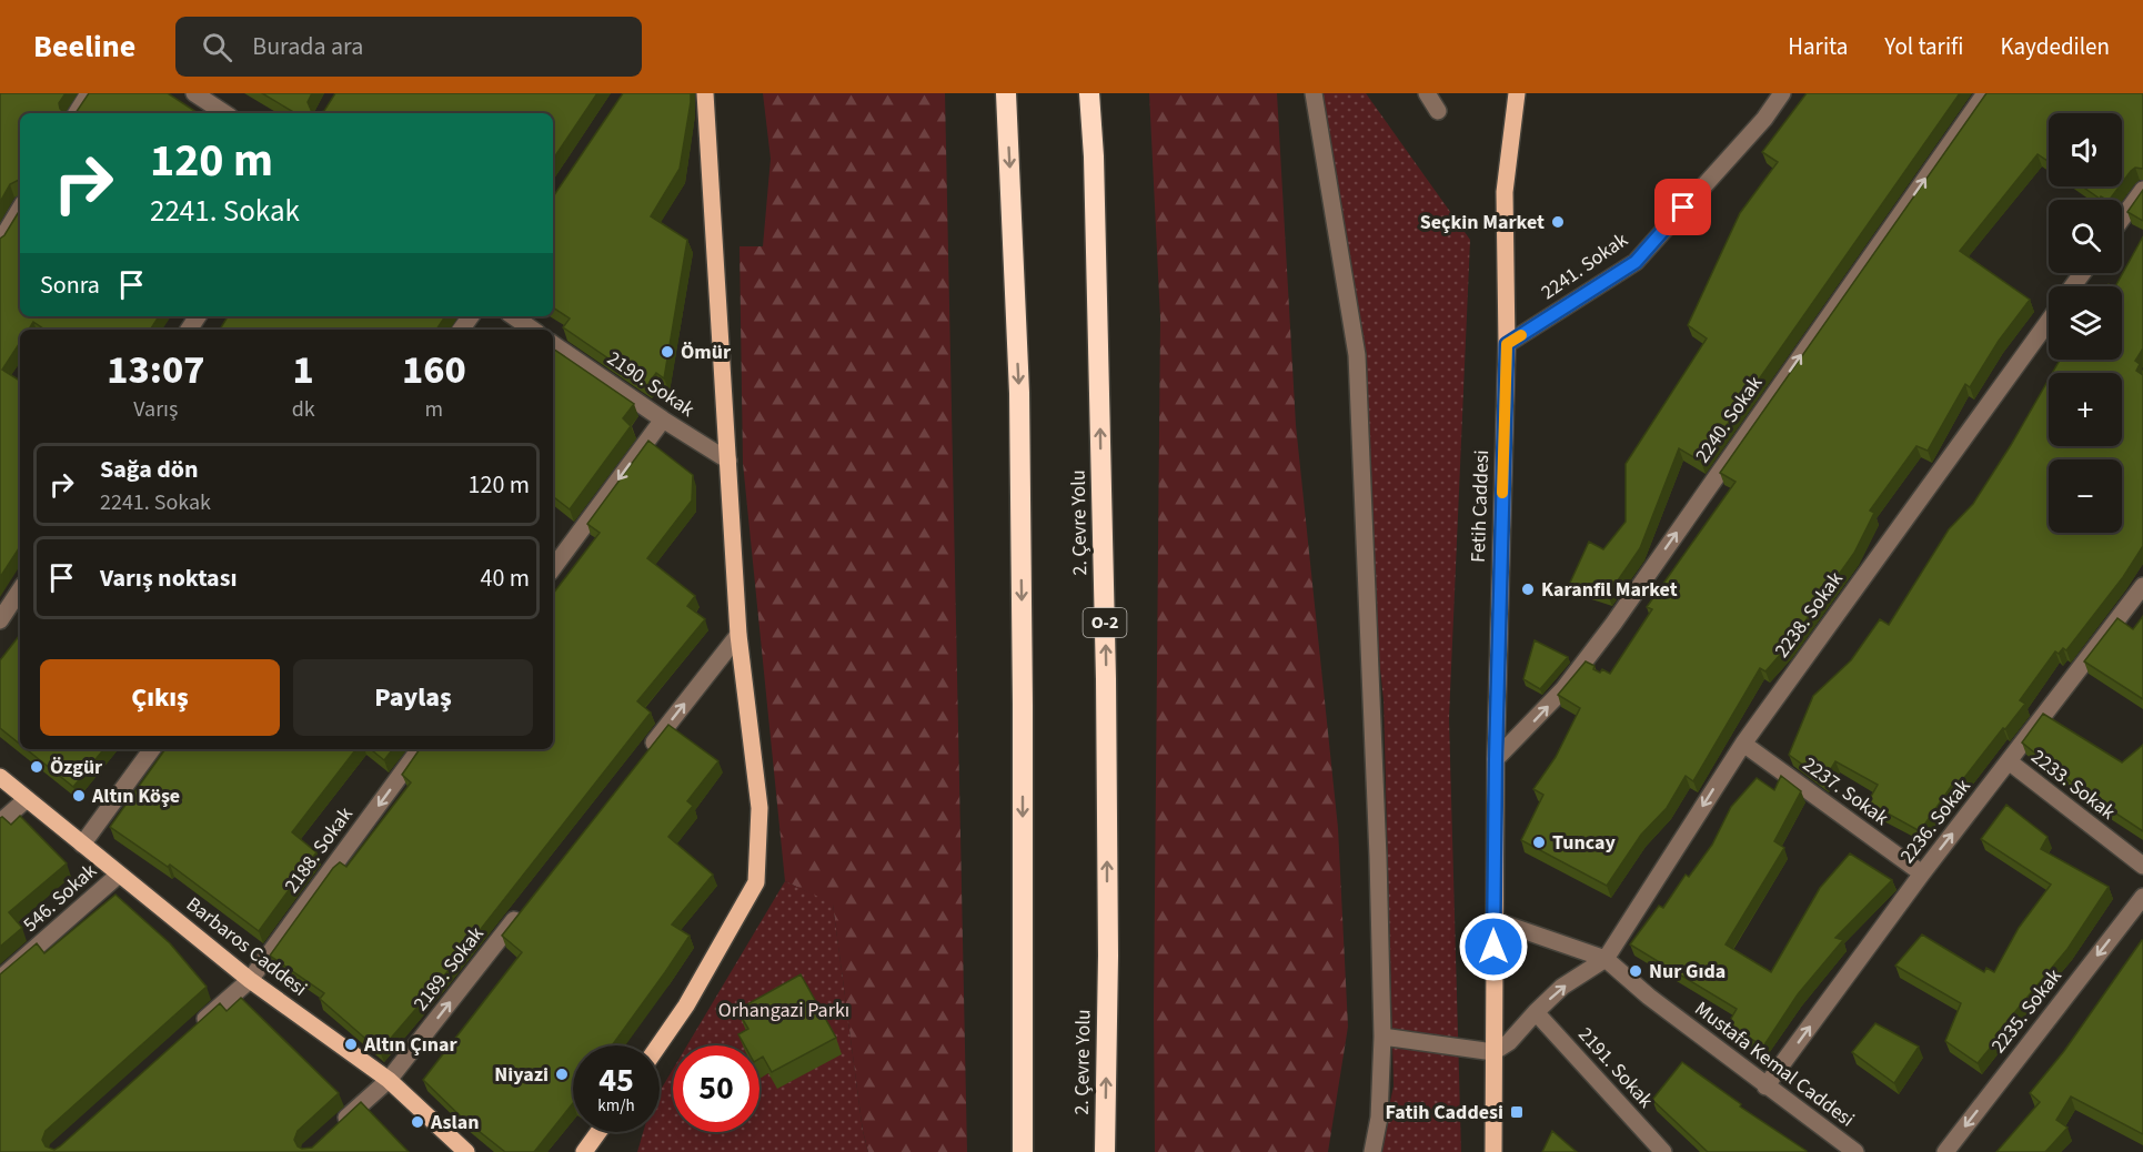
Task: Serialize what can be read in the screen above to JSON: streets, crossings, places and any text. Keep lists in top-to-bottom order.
{
  "streets": {
    "highway": ["2. Çevre Yolu", "O-2"],
    "main road": ["Fetih Caddesi", "Barbaros Caddesi"],
    "street": [
      "2241. Sokak",
      "2190. Sokak",
      "2240. Sokak",
      "2238. Sokak",
      "2233. Sokak",
      "2237. Sokak",
      "2236. Sokak",
      "2188. Sokak",
      "546. Sokak",
      "2189. Sokak",
      "2235. Sokak",
      "Mustafa Kemal Caddesi",
      "2191. Sokak"
    ]
  },
  "crossings": [
    ["2241. Sokak", "Fetih Caddesi"],
    ["2240. Sokak", "Fetih Caddesi"],
    ["Fetih Caddesi", "Mustafa Kemal Caddesi"],
    ["2238. Sokak", "2237. Sokak"],
    ["2238. Sokak", "Mustafa Kemal Caddesi"],
    ["2233. Sokak", "2236. Sokak"],
    ["2237. Sokak", "2236. Sokak"],
    ["2236. Sokak", "Mustafa Kemal Caddesi"],
    ["2188. Sokak", "Barbaros Caddesi"],
    ["546. Sokak", "Barbaros Caddesi"],
    ["Barbaros Caddesi", "2189. Sokak"]
  ],
  "one_way": [
    "2240. Sokak",
    "2236. Sokak",
    "2188. Sokak",
    "2189. Sokak",
    "2235. Sokak"
  ],
  "parks": ["Orhangazi Parkı"],
  "places": {
    "other": [
      "Seçkin Market",
      "Ömür",
      "Karanfil Market",
      "Özgür",
      "Altın Köşe",
      "Tuncay",
      "Nur Gıda",
      "Altın Çınar",
      "Niyazi",
      "Aslan"
    ],
    "transit": ["Fatih Caddesi"]
  },
  "page": {
    "header": "Beeline",
    "search": "Burada ara",
    "nav": ["Harita", "Yol tarifi", "Kaydedilen"],
    "map_buttons": ["+", "−"],
    "turn": ["120 m", "2241. Sokak"],
    "then": "Sonra",
    "eta": [
      "13:07",
      "Varış",
      "1",
      "dk",
      "160",
      "m"
    ],
    "list": [
      {
        "name": "Sağa dön",
        "note": "2241. Sokak",
        "value": "120 m"
      },
      {
        "name": "Varış noktası",
        "value": "40 m"
      }
    ],
    "buttons": ["Çıkış", "Paylaş"],
    "speed": "45 km/h",
    "limit": "50"
  }
}
